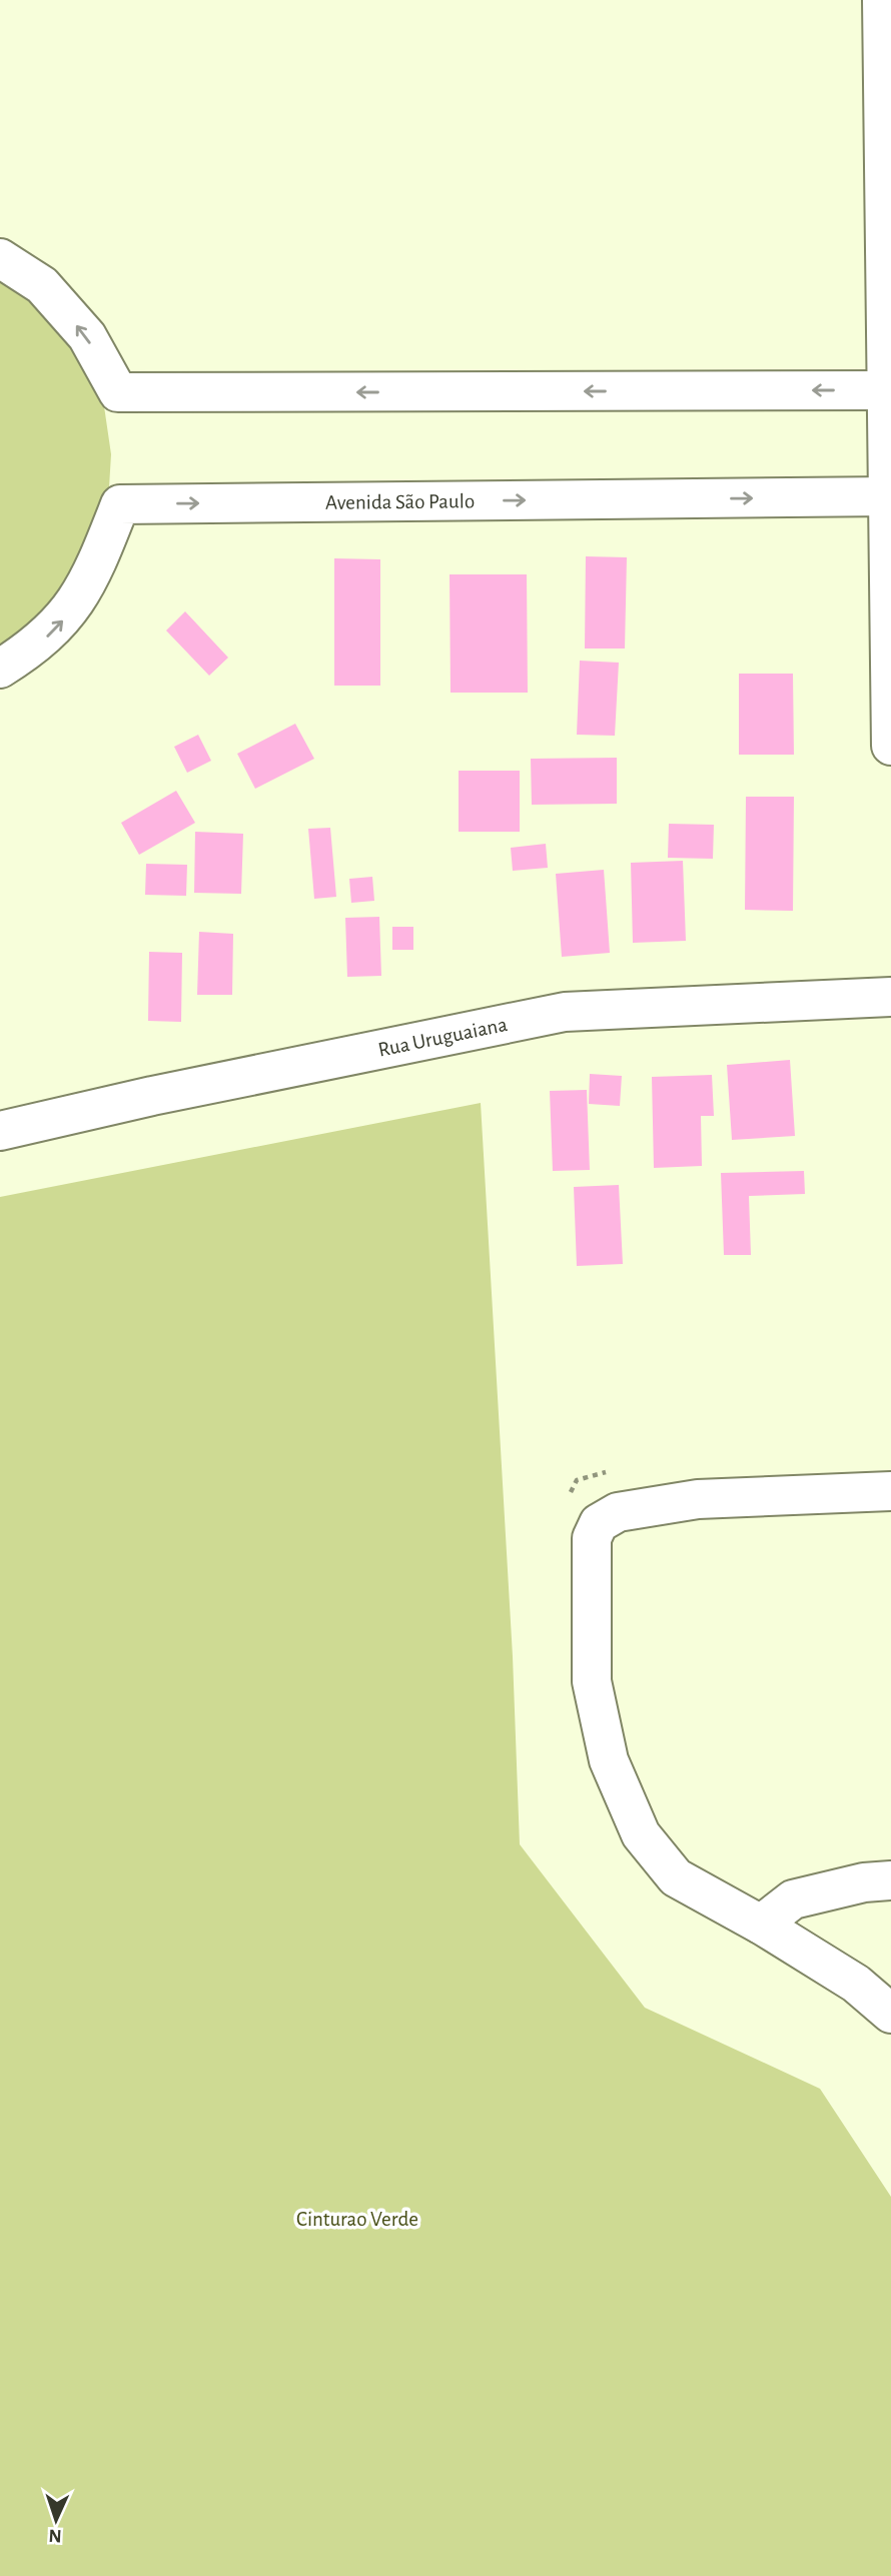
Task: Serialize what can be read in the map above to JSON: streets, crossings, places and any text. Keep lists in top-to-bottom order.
{
  "streets": {
    "street": ["Avenida São Paulo", "Rua Uruguaiana"]
  },
  "one_way": ["Avenida São Paulo"],
  "parks": ["Cinturao Verde"],
  "north": "bottom"
}
